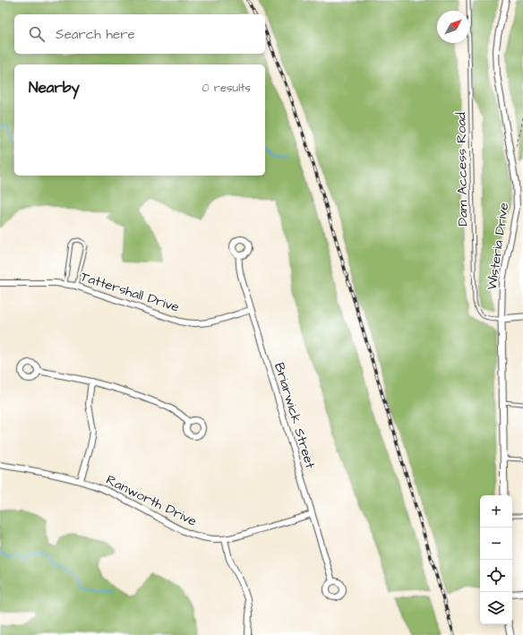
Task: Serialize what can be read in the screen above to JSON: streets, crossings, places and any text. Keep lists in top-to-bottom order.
{
  "streets": {
    "street": [
      "Wisteria Drive",
      "Tattershall Drive",
      "Briarwick Street",
      "Ranworth Drive"
    ],
    "lane": ["Dam Access Road"]
  },
  "crossings": [
    ["Dam Access Road", "Wisteria Drive"],
    ["Tattershall Drive", "Briarwick Street"],
    ["Briarwick Street", "Ranworth Drive"]
  ],
  "north": "top right",
  "page": {
    "search": "Search here",
    "heading": ["Nearby", "0 results"],
    "map_buttons": ["+", "−"]
  }
}
